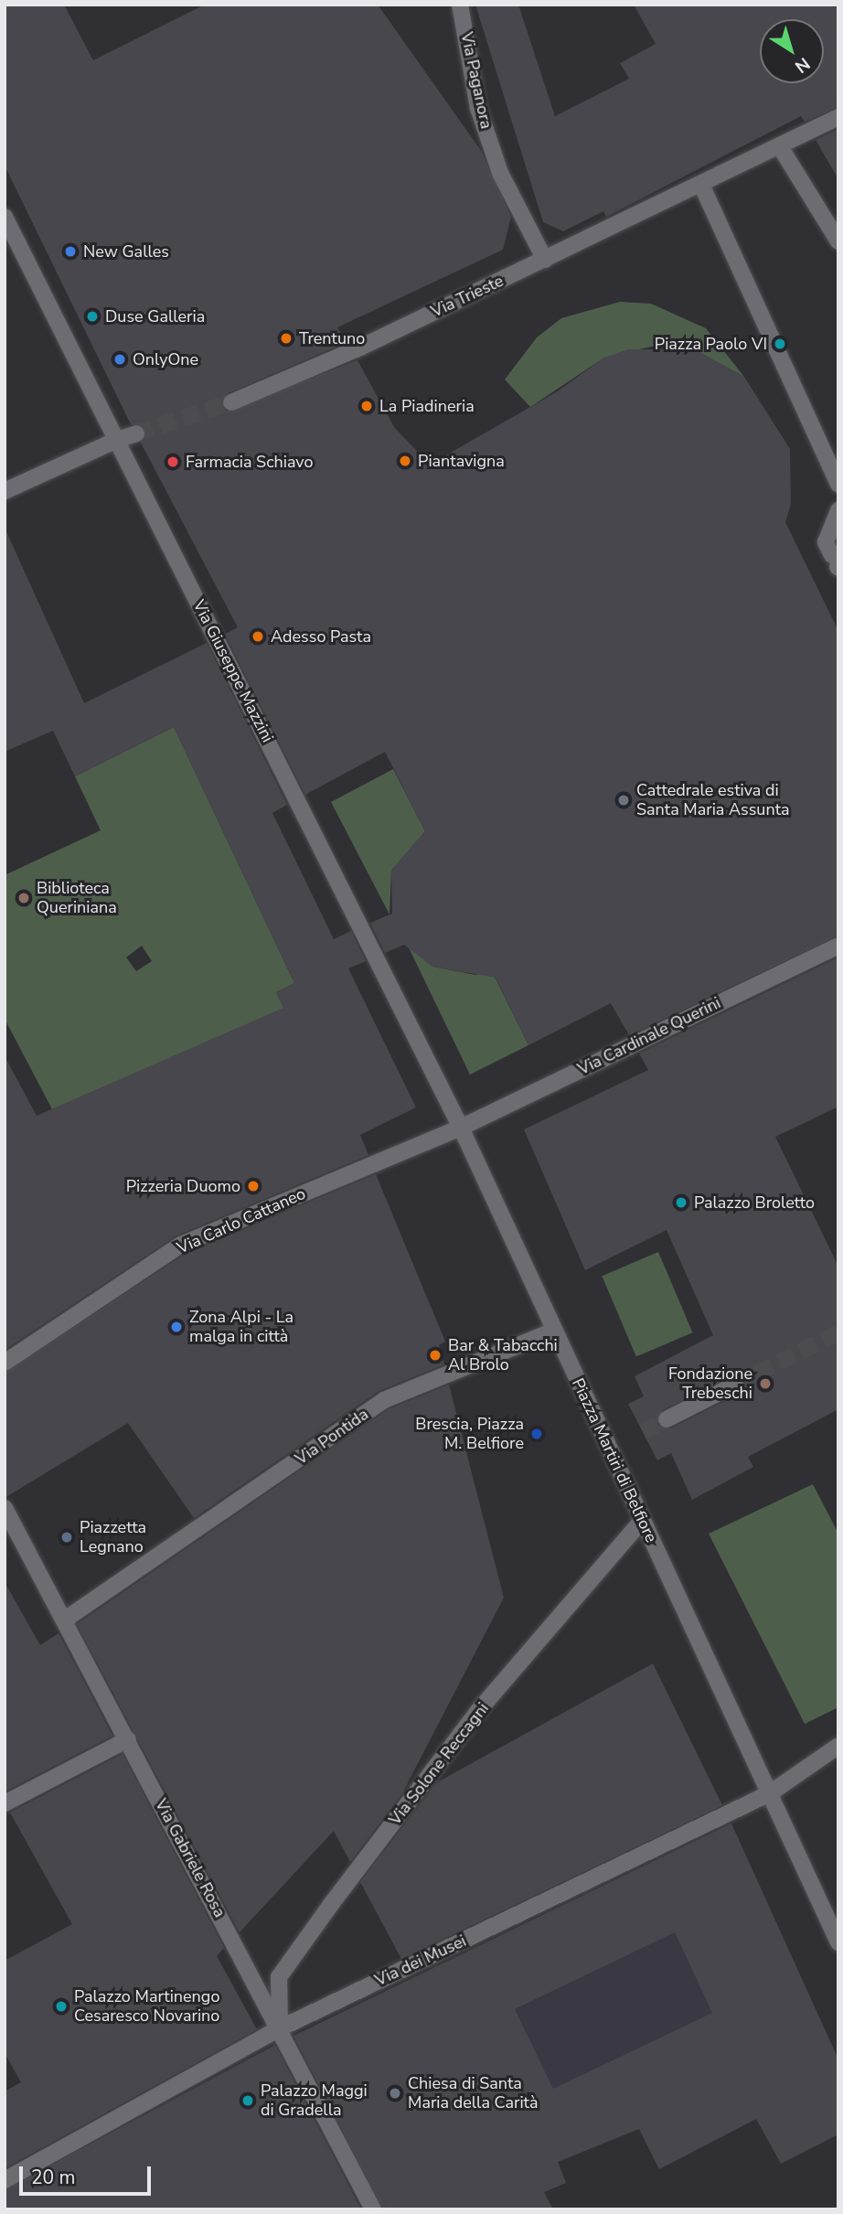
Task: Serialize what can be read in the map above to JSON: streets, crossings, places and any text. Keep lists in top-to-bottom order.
{
  "streets": {
    "street": [
      "Via Paganora",
      "Via Trieste",
      "Via Giuseppe Mazzini",
      "Via Cardinale Querini",
      "Via Carlo Cattaneo",
      "Via Pontida",
      "Piazza Martiri di Belfiore",
      "Via Solone Reccagni",
      "Via Gabriele Rosa",
      "Via dei Musei"
    ]
  },
  "crossings": [
    ["Via Paganora", "Via Trieste"],
    ["Via Giuseppe Mazzini", "Via Cardinale Querini"],
    ["Via Giuseppe Mazzini", "Via Carlo Cattaneo"],
    ["Via Giuseppe Mazzini", "Piazza Martiri di Belfiore"],
    ["Via Cardinale Querini", "Via Carlo Cattaneo"],
    ["Via Cardinale Querini", "Piazza Martiri di Belfiore"],
    ["Via Carlo Cattaneo", "Piazza Martiri di Belfiore"],
    ["Via Pontida", "Piazza Martiri di Belfiore"],
    ["Via Pontida", "Via Gabriele Rosa"],
    ["Piazza Martiri di Belfiore", "Via Solone Reccagni"],
    ["Piazza Martiri di Belfiore", "Via dei Musei"],
    ["Via Solone Reccagni", "Via Gabriele Rosa"],
    ["Via Solone Reccagni", "Via dei Musei"],
    ["Via Gabriele Rosa", "Via dei Musei"]
  ],
  "places": [
    "New Galles",
    "Duse Galleria",
    "Trentuno",
    "Piazza Paolo VI",
    "OnlyOne",
    "La Piadineria",
    "Piantavigna",
    "Farmacia Schiavo",
    "Adesso Pasta",
    "Cattedrale estiva di Santa Maria Assunta",
    "Biblioteca Queriniana",
    "Pizzeria Duomo",
    "Palazzo Broletto",
    "Zona Alpi - La malga in città",
    "Bar & Tabacchi Al Brolo",
    "Fondazione Trebeschi",
    "Brescia, Piazza M. Belfiore",
    "Piazzetta Legnano",
    "Palazzo Martinengo Cesaresco Novarino",
    "Chiesa di Santa Maria della Carità",
    "Palazzo Maggi di Gradella"
  ],
  "scale_bar": "20 m",
  "north": "bottom right"
}
